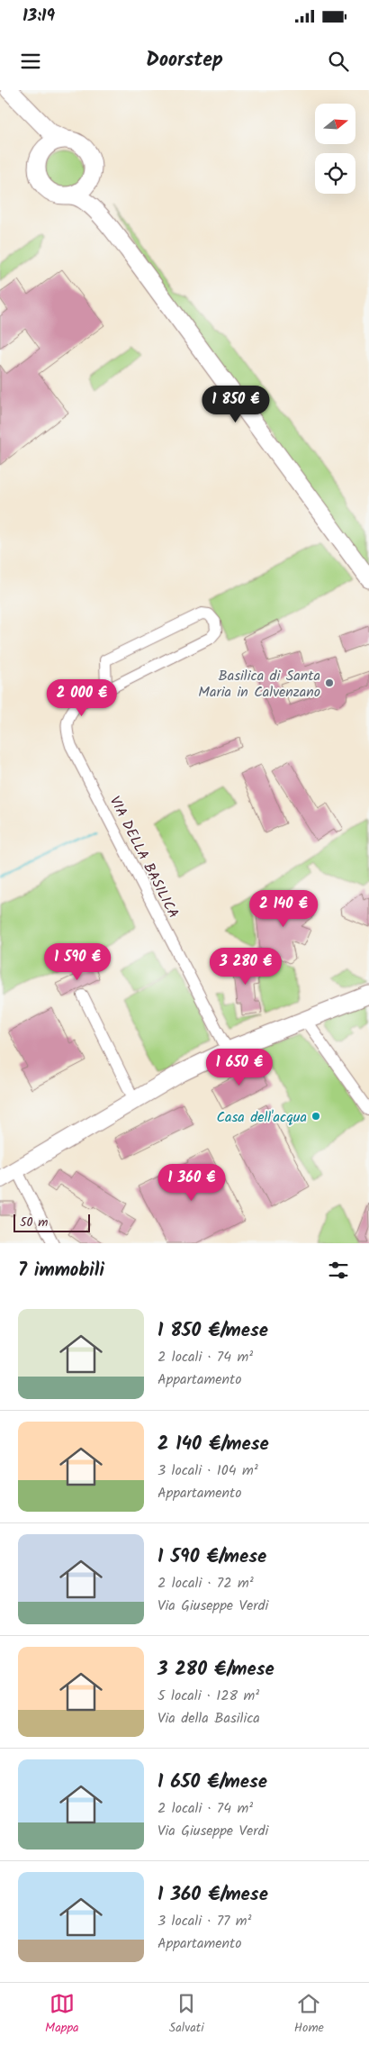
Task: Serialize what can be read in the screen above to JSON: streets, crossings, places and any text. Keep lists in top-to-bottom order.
{
  "streets": {
    "street": ["VIA DELLA BASILICA"]
  },
  "places": ["Basilica di Santa Maria in Calvenzano", "Casa dell'acqua"],
  "scale_bar": "50 m",
  "north": "right",
  "page": {
    "status": "13:19",
    "header": "Doorstep",
    "price": [
      "1 850 €",
      "2 000 €",
      "2 140 €",
      "1 590 €",
      "3 280 €",
      "1 650 €",
      "1 360 €"
    ],
    "scale": "50 m",
    "heading": "7 immobili",
    "list": [
      {
        "name": "1 850 €/mese",
        "note": "2 locali · 74 m² · Appartamento"
      },
      {
        "name": "2 140 €/mese",
        "note": "3 locali · 104 m² · Appartamento"
      },
      {
        "name": "1 590 €/mese",
        "note": "2 locali · 72 m² · Via Giuseppe Verdi"
      },
      {
        "name": "3 280 €/mese",
        "note": "5 locali · 128 m² · Via della Basilica"
      },
      {
        "name": "1 650 €/mese",
        "note": "2 locali · 74 m² · Via Giuseppe Verdi"
      },
      {
        "name": "1 360 €/mese",
        "note": "3 locali · 77 m² · Appartamento"
      }
    ],
    "tabs": ["Mappa", "Salvati", "Home"]
  }
}
